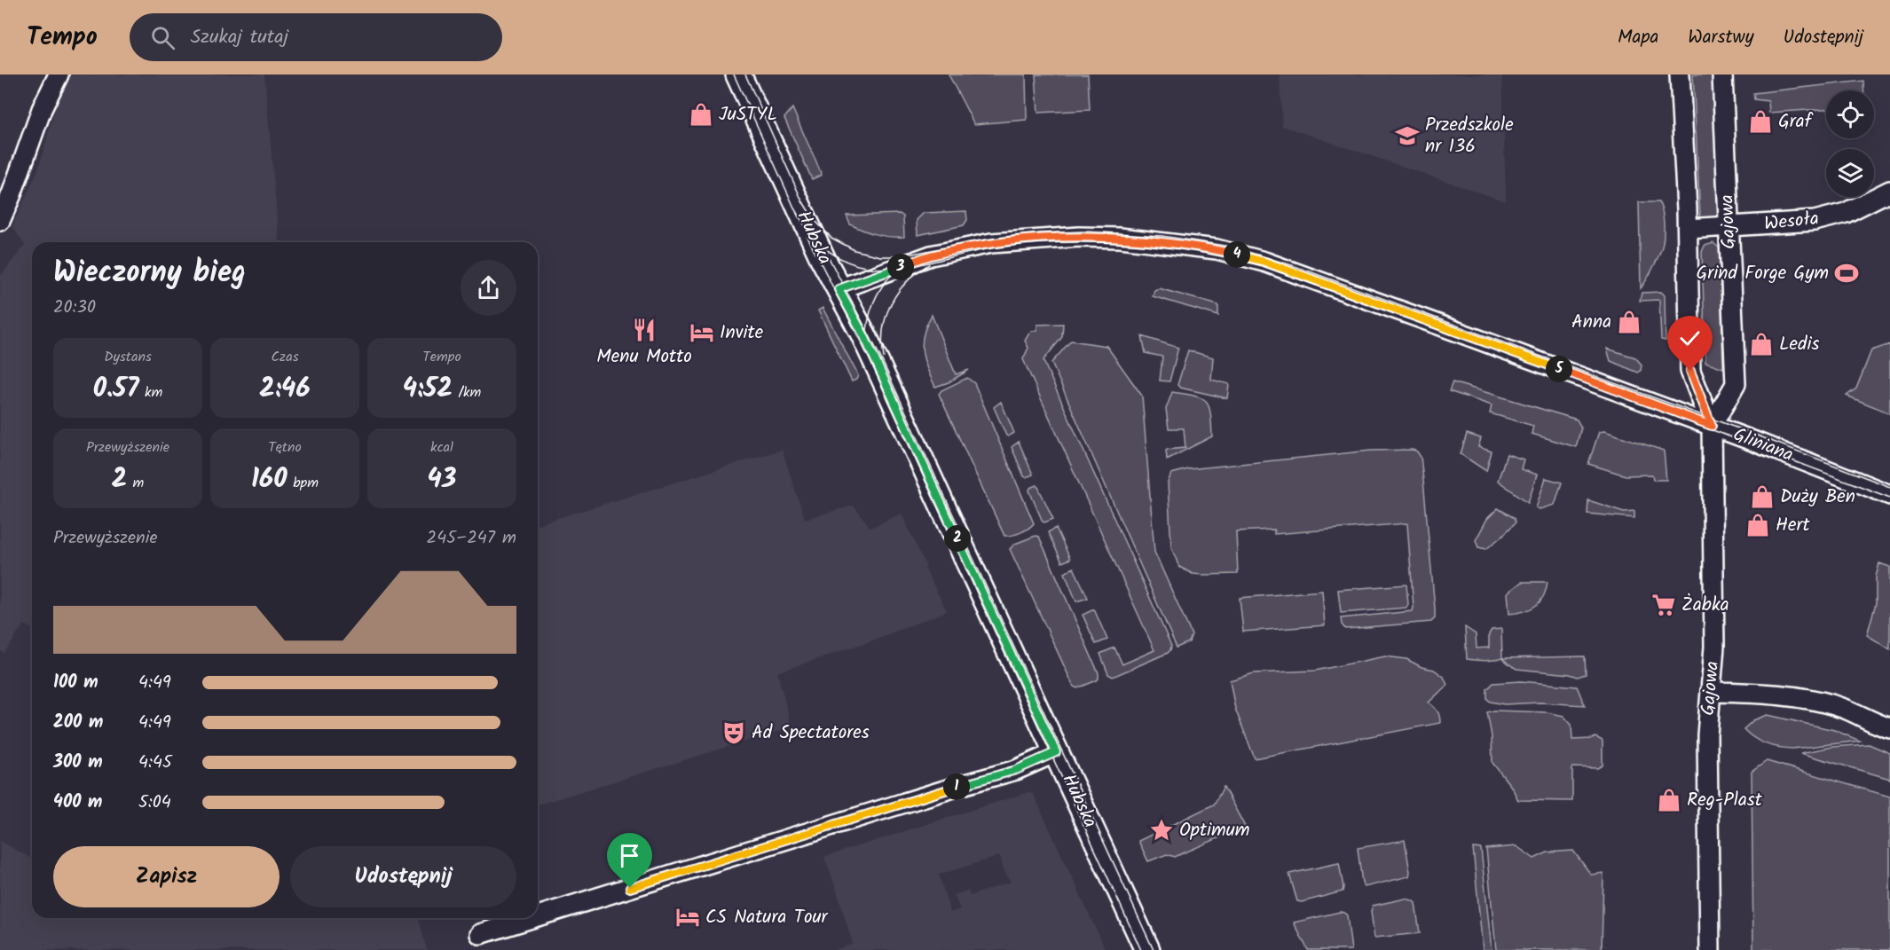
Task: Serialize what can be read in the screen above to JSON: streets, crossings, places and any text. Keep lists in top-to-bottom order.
{
  "streets": {
    "street": [
      "Gajowa",
      "Wesoła",
      "Hubska",
      "Gliniana"
    ]
  },
  "crossings": [
    ["Gajowa", "Wesoła"],
    ["Gajowa", "Gliniana"],
    ["Hubska", "Gliniana"]
  ],
  "places": {
    "shop": [
      "JuSTYL",
      "Graf",
      "Anna",
      "Ledis",
      "Duży Ben",
      "Hert",
      "Reg-Plast"
    ],
    "school or university": ["Przedszkole nr 136"],
    "sports": ["Grind Forge Gym"],
    "restaurant": ["Menu Motto"],
    "hotel": ["Invite", "CS Natura Tour"],
    "supermarket": ["Żabka"],
    "theatre": ["Ad Spectatores"],
    "place": ["Optimum"]
  },
  "page": {
    "header": "Tempo",
    "search": "Szukaj tutaj",
    "nav": ["Mapa", "Warstwy", "Udostępnij"],
    "pins": [
      "4",
      "3",
      "5",
      "2",
      "1"
    ],
    "heading": ["Wieczorny bieg", "20:30"],
    "stats": [
      ["Dystans", "0.57 km"],
      ["Czas", "2:46"],
      ["Tempo", "4:52 /km"],
      ["Przewyższenie", "2 m"],
      ["Tętno", "160 bpm"],
      ["kcal", "43"]
    ],
    "chart": ["Przewyższenie", "245–247 m"],
    "list": [
      {
        "name": "100 m",
        "note": "4:49"
      },
      {
        "name": "200 m",
        "note": "4:49"
      },
      {
        "name": "300 m",
        "note": "4:45"
      },
      {
        "name": "400 m",
        "note": "5:04"
      }
    ],
    "buttons": ["Zapisz", "Udostępnij"]
  }
}
